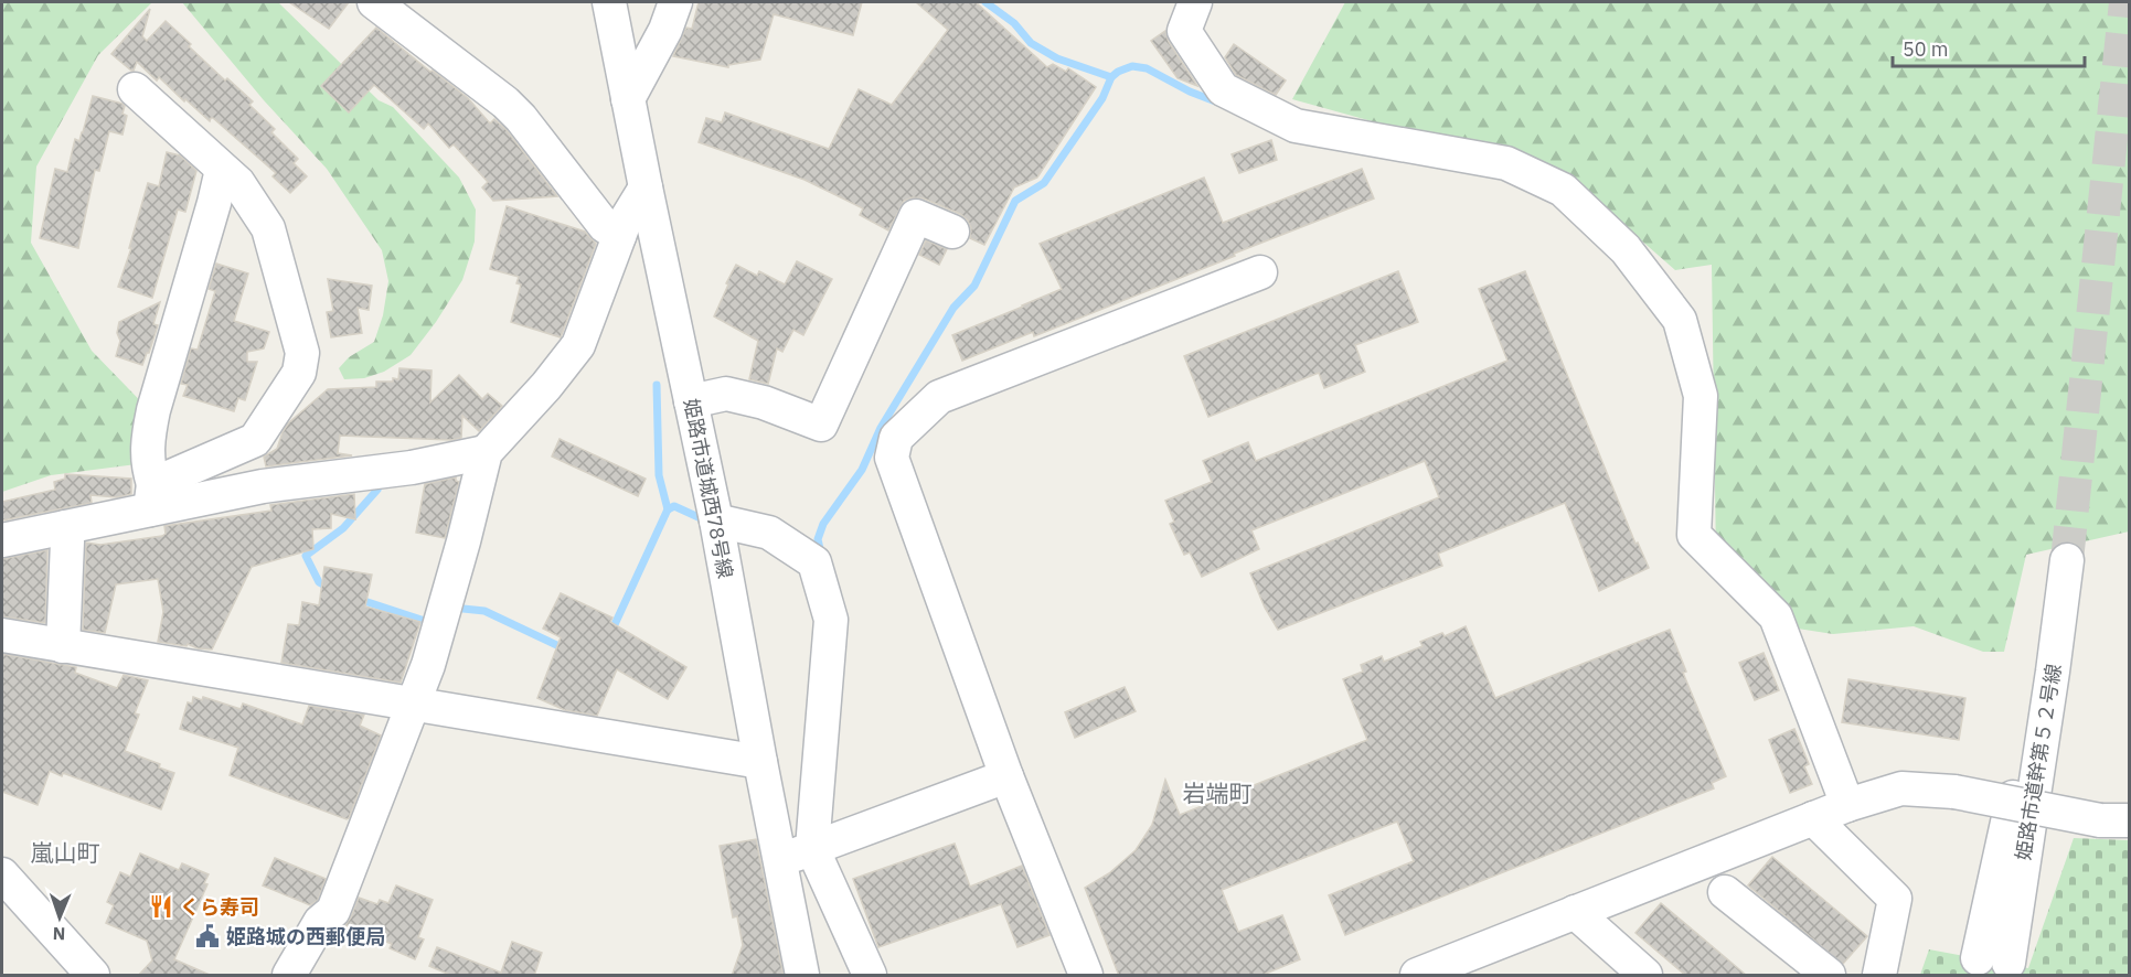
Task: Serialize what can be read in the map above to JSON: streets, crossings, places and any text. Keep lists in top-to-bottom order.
{
  "streets": {
    "street": ["姫路市道城西78号線", "姫路市道幹第５２号線"]
  },
  "districts": ["岩端町", "嵐山町"],
  "places": {
    "restaurant": ["くら寿司"],
    "public building": ["姫路城の西郵便局"]
  },
  "scale_bar": "50 m",
  "north": "bottom"
}
